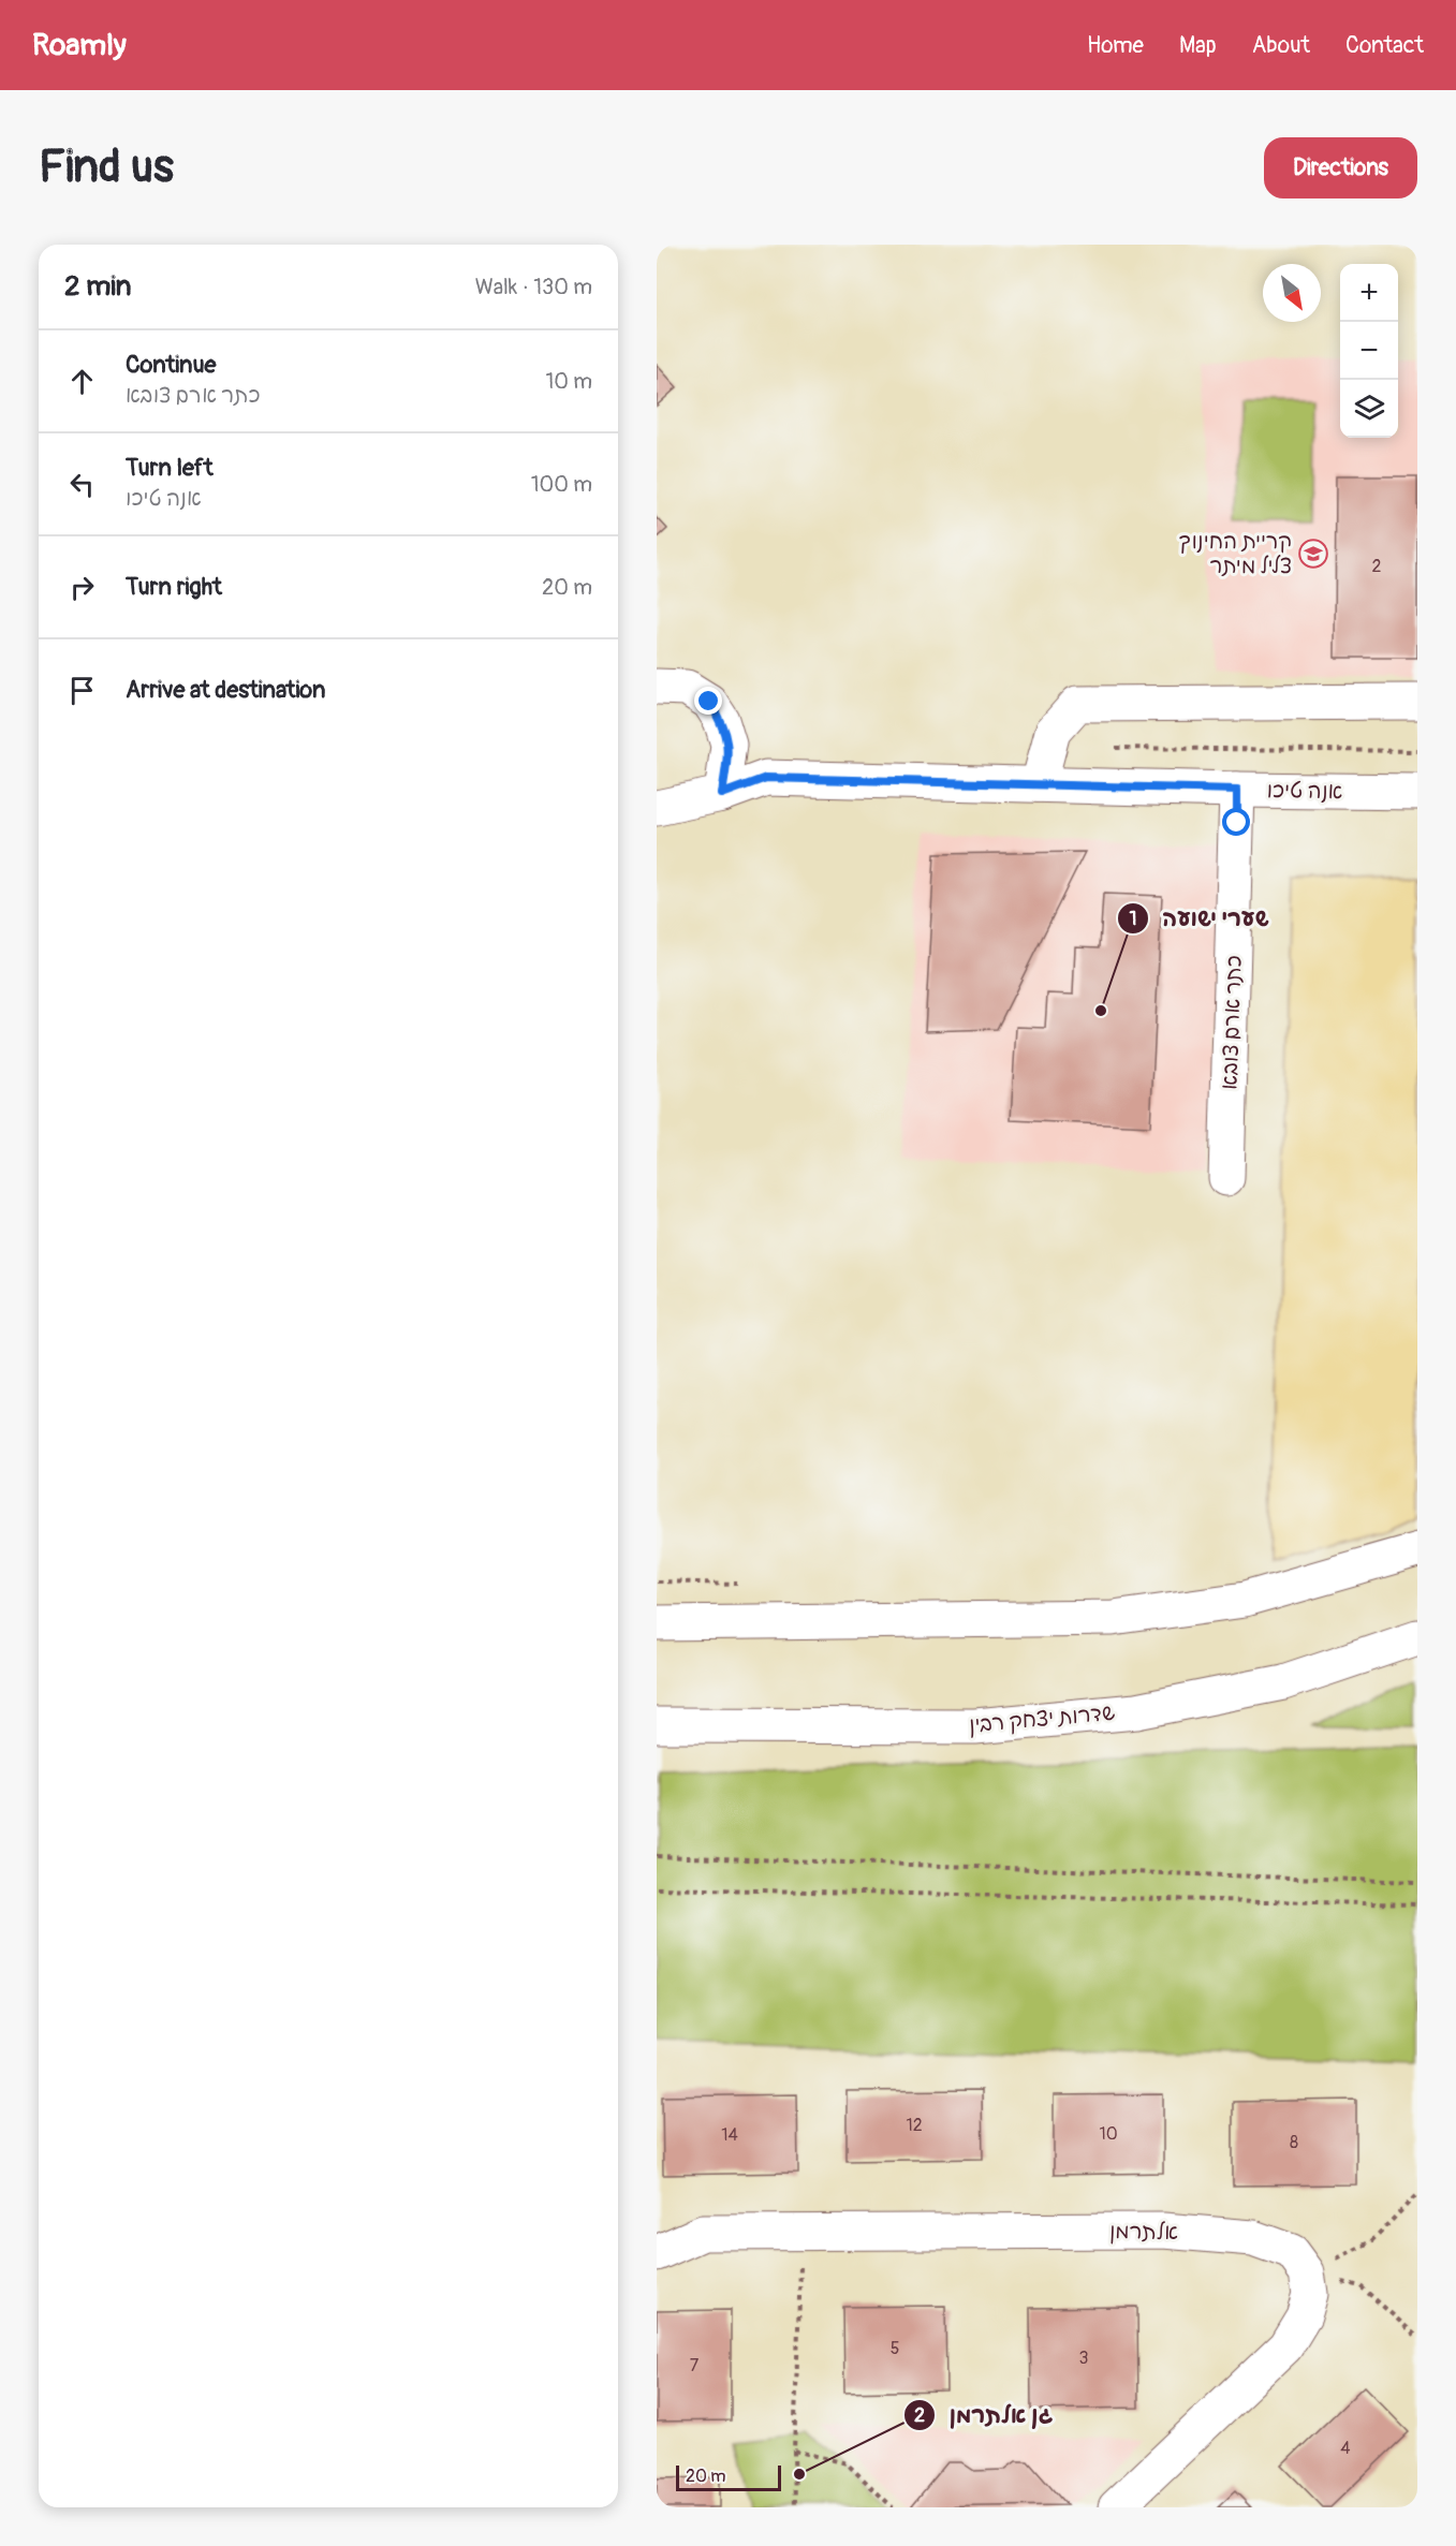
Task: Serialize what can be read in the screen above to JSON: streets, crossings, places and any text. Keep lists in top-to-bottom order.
{
  "streets": {
    "street": [
      "אנה טיכו",
      "כתר ארם צובא",
      "שדרות יצחק רבין",
      "אלתרמן"
    ]
  },
  "crossings": [
    ["אנה טיכו", "כתר ארם צובא"]
  ],
  "places": {
    "school or university": ["קריית החינוך צליל מיתר"],
    "other": ["שערי ישועה", "גן אלתרמן"]
  },
  "house_numbers": [
    "2",
    "12",
    "10",
    "14",
    "8",
    "5",
    "3",
    "7",
    "4"
  ],
  "scale_bar": "20 m",
  "north": "bottom right",
  "page": {
    "header": "Roamly",
    "nav": [
      "Home",
      "Map",
      "About",
      "Contact"
    ],
    "buttons": "Directions",
    "title": "Find us",
    "heading": ["2 min", "Walk · 130 m"],
    "map_buttons": ["+", "−"],
    "list": [
      ["Continue", "כתר ארם צובא", "10 m"],
      ["Turn left", "אנה טיכו", "100 m"],
      ["Turn right", "20 m"],
      "Arrive at destination"
    ],
    "scale": "20 m"
  }
}
